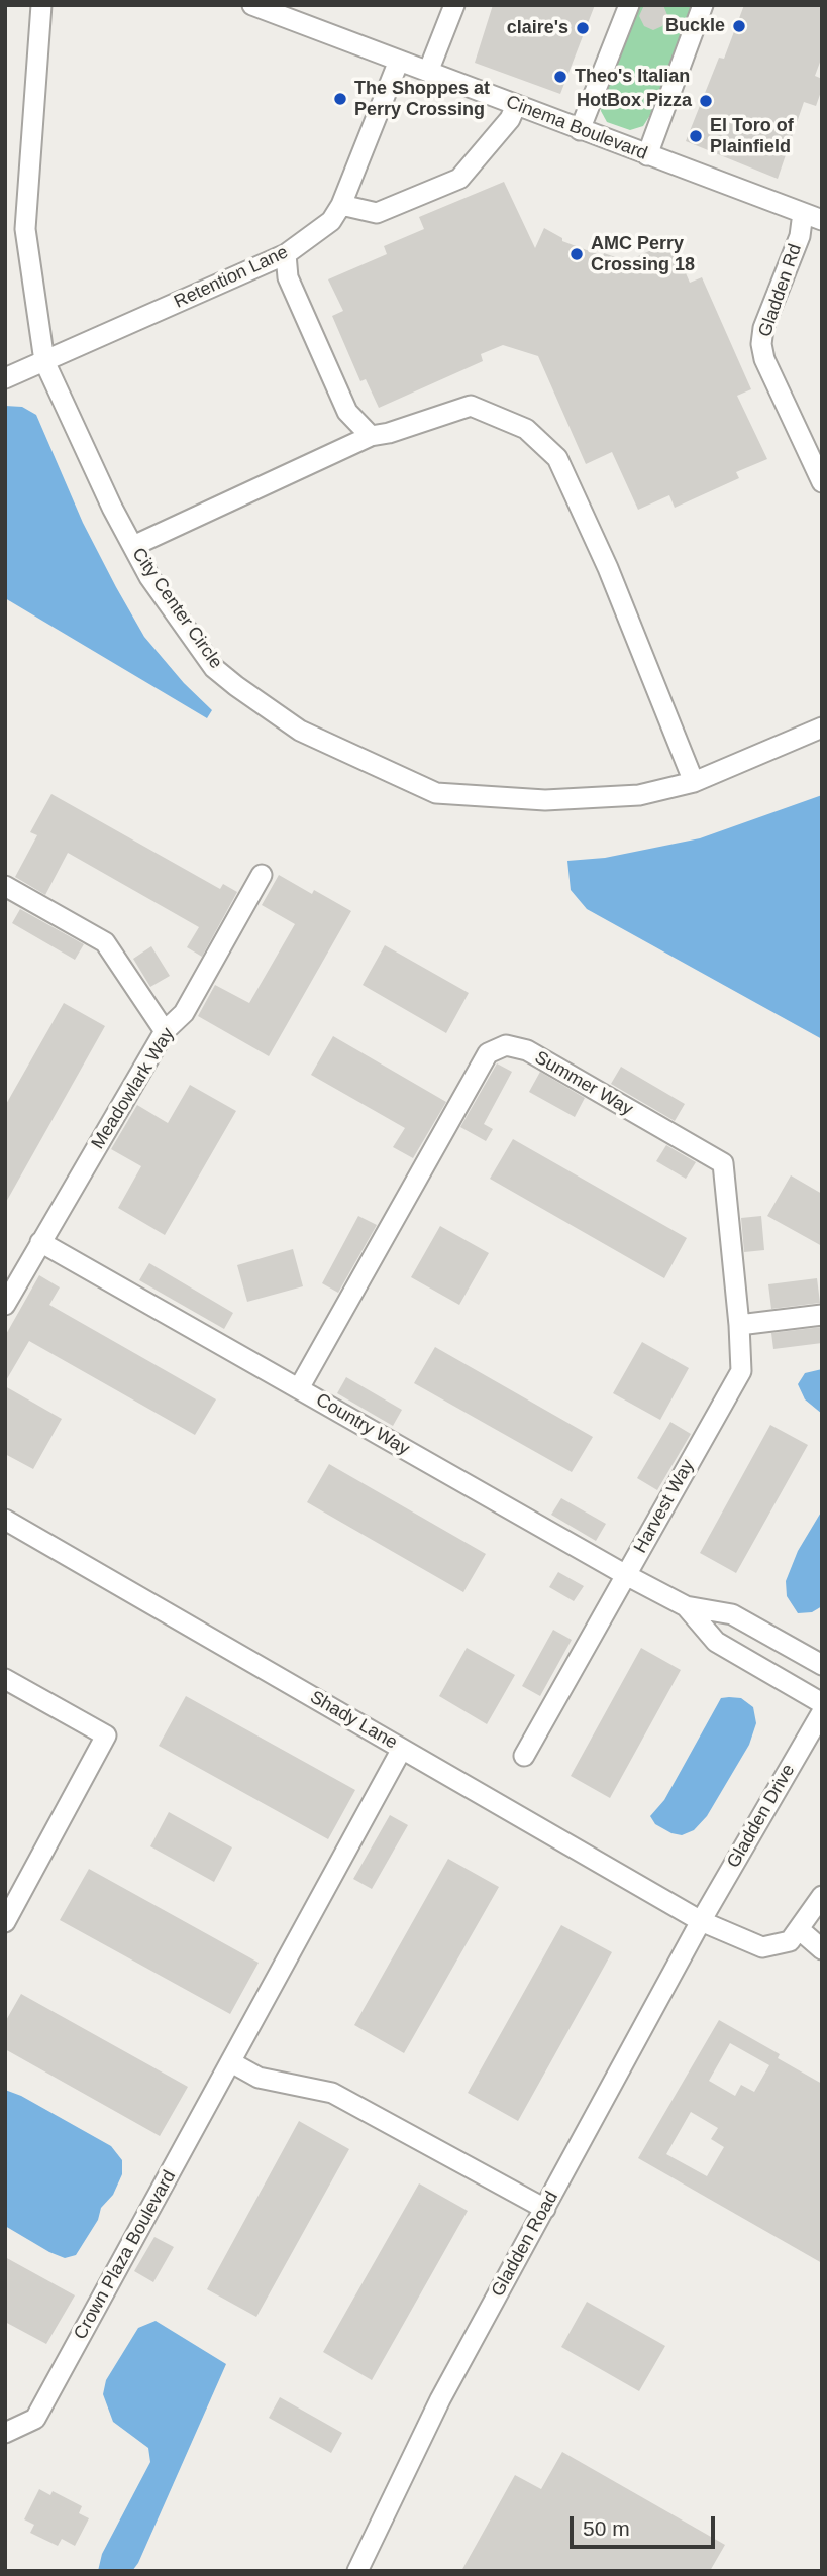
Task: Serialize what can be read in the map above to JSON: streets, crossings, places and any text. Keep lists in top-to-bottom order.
{
  "streets": {
    "street": [
      "Cinema Boulevard",
      "Retention Lane",
      "Gladden Rd",
      "City Center Circle",
      "Summer Way",
      "Meadowlark Way",
      "Country Way",
      "Harvest Way",
      "Shady Lane",
      "Gladden Drive",
      "Gladden Road",
      "Crown Plaza Boulevard"
    ]
  },
  "crossings": [
    ["Cinema Boulevard", "Retention Lane"],
    ["Cinema Boulevard", "Gladden Rd"],
    ["Retention Lane", "City Center Circle"],
    ["Summer Way", "Country Way"],
    ["Summer Way", "Harvest Way"],
    ["Meadowlark Way", "Country Way"],
    ["Country Way", "Harvest Way"],
    ["Shady Lane", "Gladden Drive"],
    ["Shady Lane", "Gladden Road"],
    ["Shady Lane", "Crown Plaza Boulevard"],
    ["Gladden Drive", "Gladden Road"]
  ],
  "places": [
    "Buckle",
    "claire's",
    "Theo's Italian",
    "The Shoppes at Perry Crossing",
    "HotBox Pizza",
    "El Toro of Plainfield",
    "AMC Perry Crossing 18"
  ],
  "scale_bar": "50 m"
}
